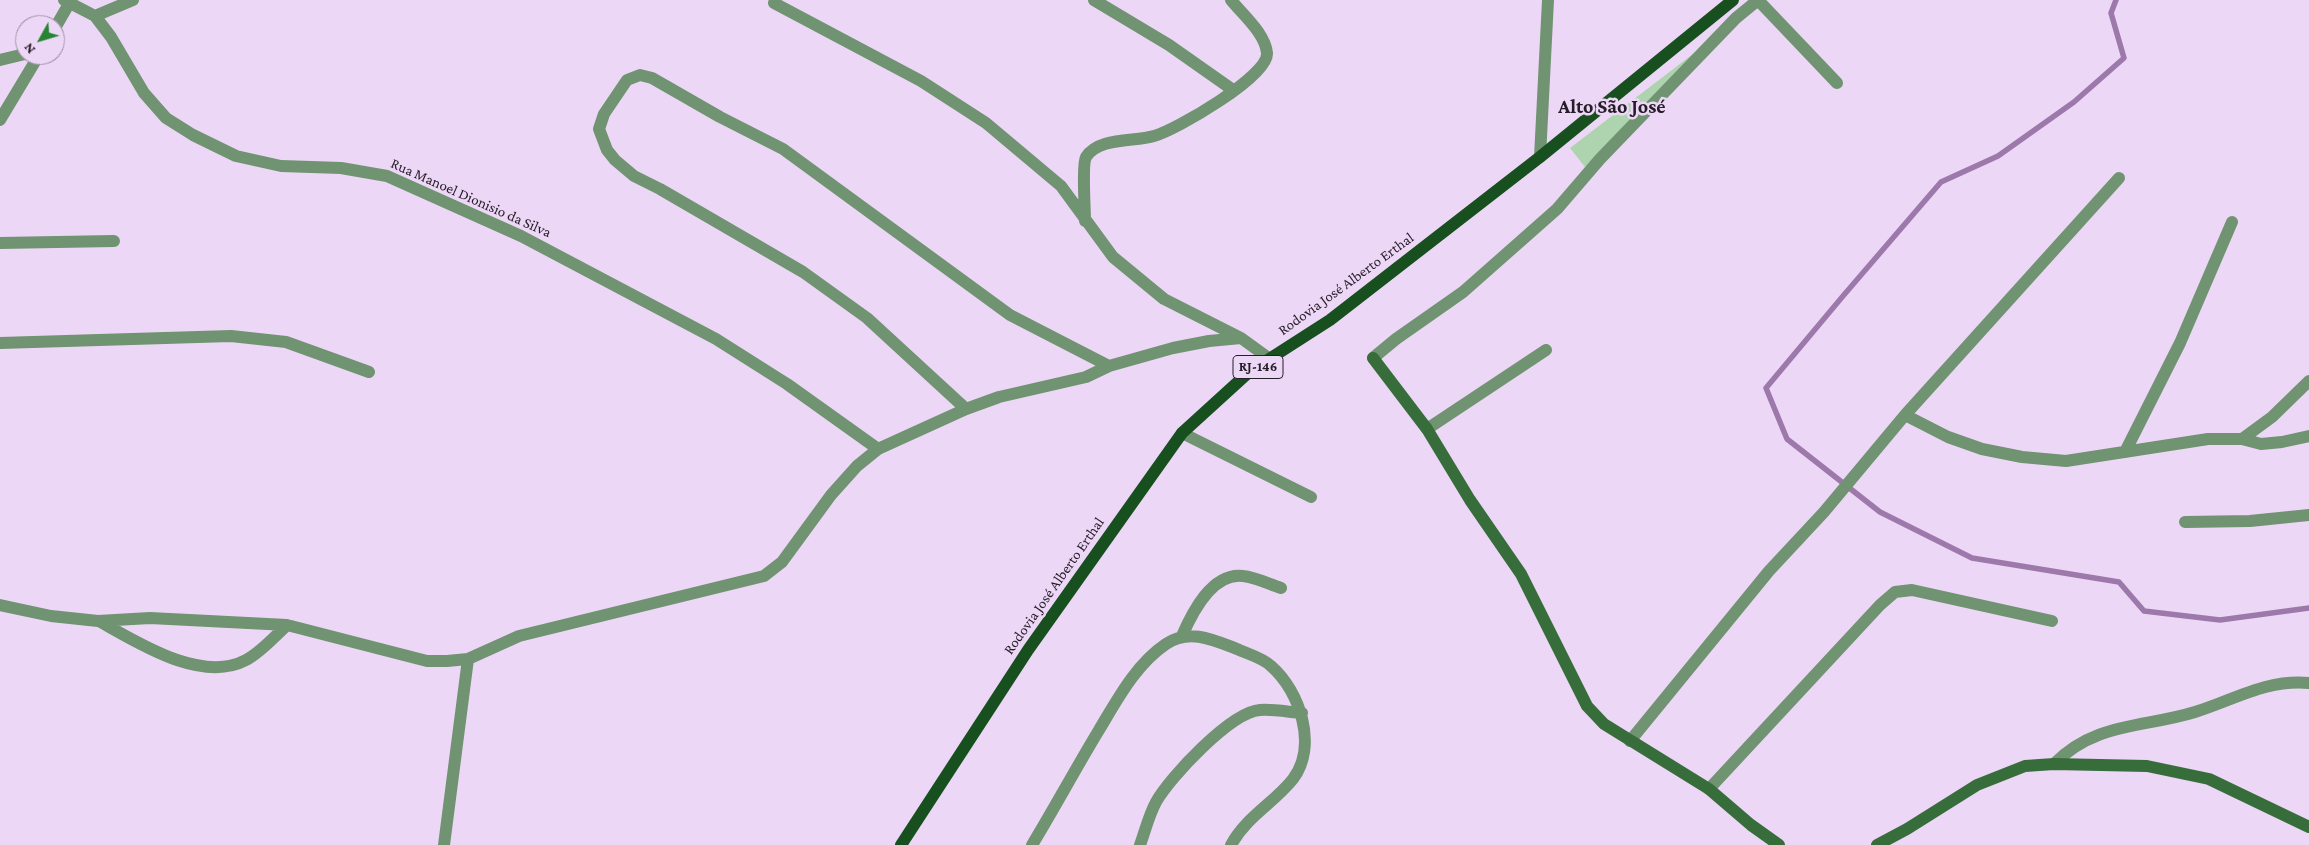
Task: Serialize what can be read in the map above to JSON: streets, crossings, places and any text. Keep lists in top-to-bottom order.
{
  "streets": {
    "main road": ["Rodovia José Alberto Erthal", "RJ-146"],
    "street": ["Rua Manoel Dionisio da Silva"]
  },
  "districts": ["Alto São José"],
  "north": "bottom left"
}
